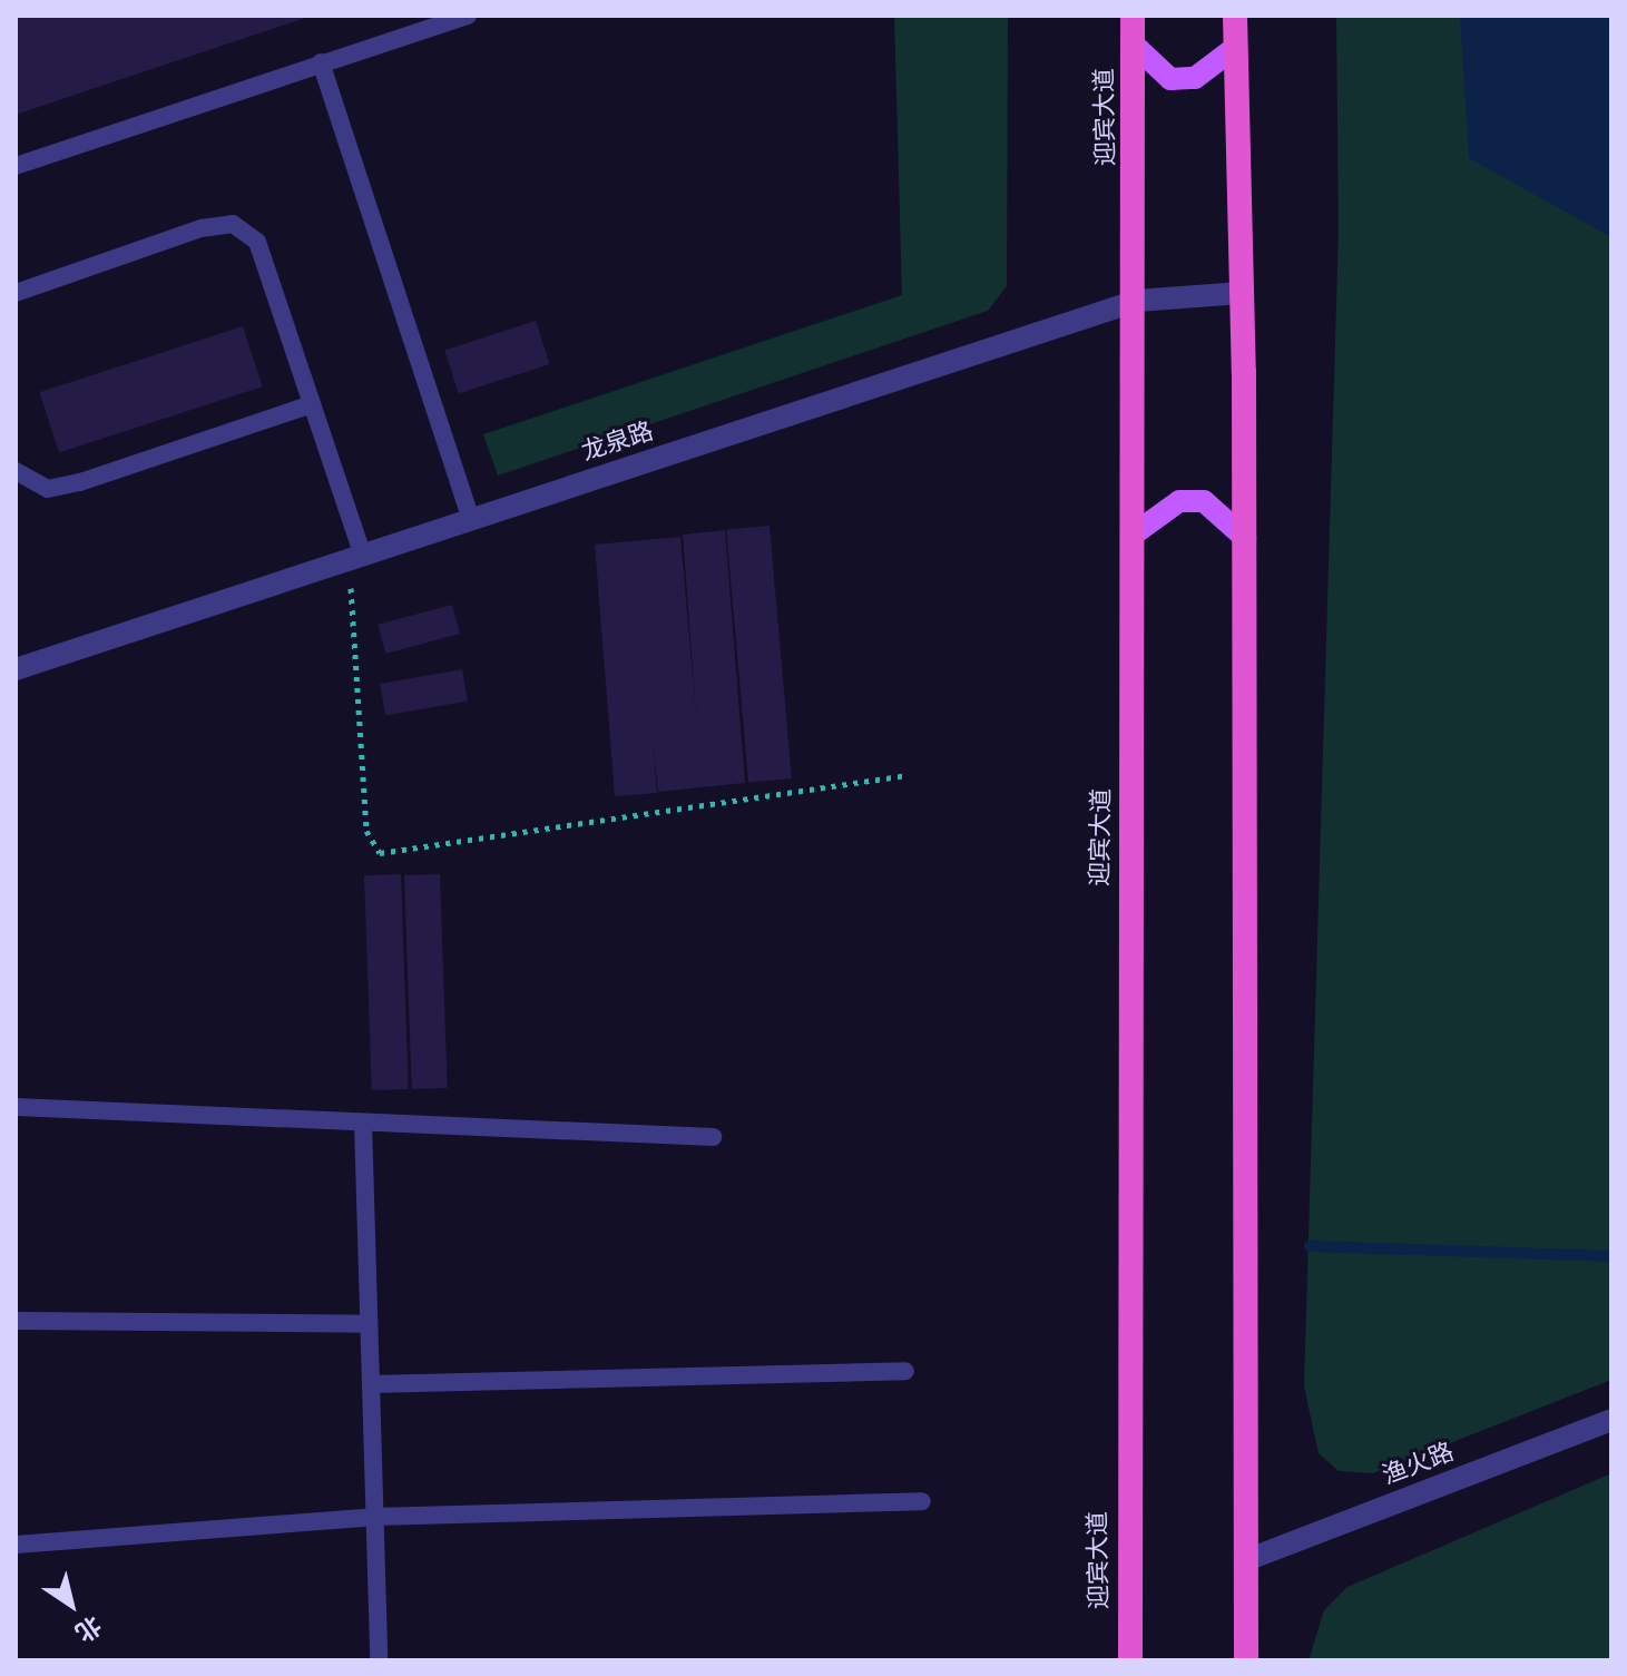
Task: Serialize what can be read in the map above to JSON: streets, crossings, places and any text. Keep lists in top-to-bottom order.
{
  "streets": {
    "highway": ["迎宾大道"],
    "street": ["龙泉路", "渔火路"]
  },
  "crossings": [
    ["迎宾大道", "龙泉路"]
  ],
  "north": "bottom right"
}
